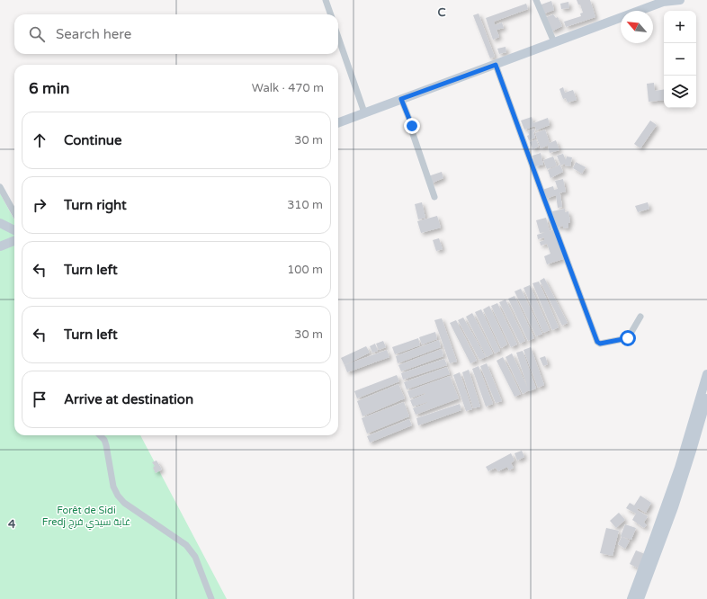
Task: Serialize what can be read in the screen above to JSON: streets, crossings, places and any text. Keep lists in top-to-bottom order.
{
  "parks": ["Forêt de Sidi Fredj غابة سيدي فرج"],
  "north": "top left",
  "page": {
    "map_buttons": ["+", "−"],
    "search": "Search here",
    "heading": ["6 min", "Walk · 470 m"],
    "list": [
      ["Continue", "30 m"],
      ["Turn right", "310 m"],
      ["Turn left", "100 m"],
      ["Turn left", "30 m"],
      "Arrive at destination"
    ]
  },
  "grid": {
    "columns": ["C"],
    "rows": ["4"]
  }
}
